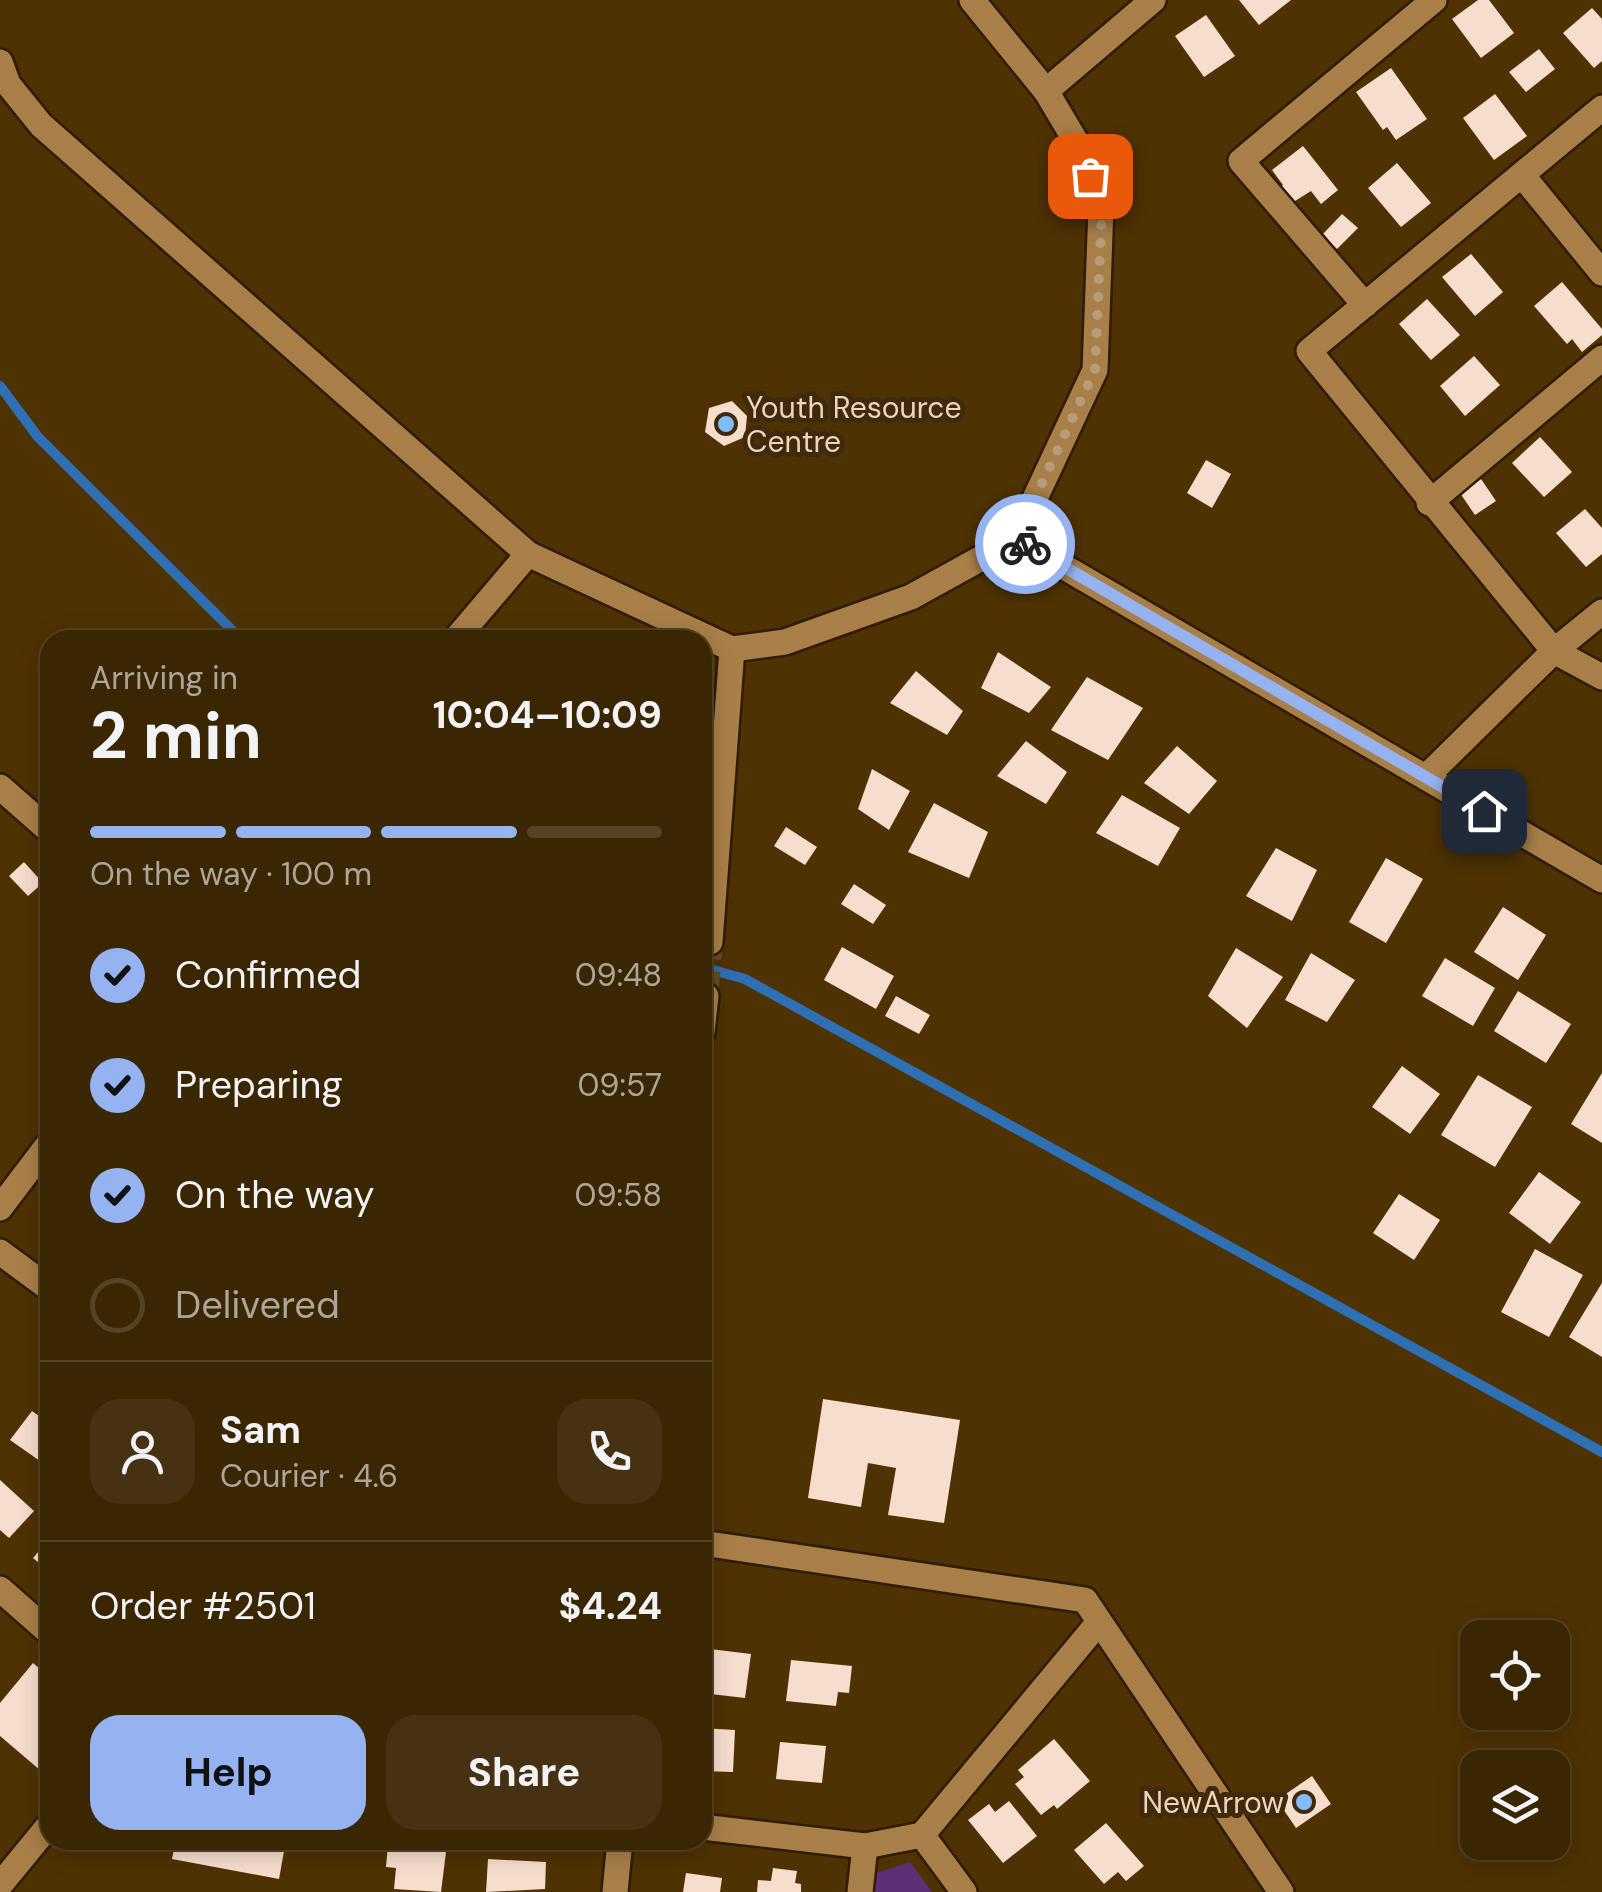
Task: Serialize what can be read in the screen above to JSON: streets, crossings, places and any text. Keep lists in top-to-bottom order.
{
  "places": ["Youth Resource Centre", "NewArrow"],
  "page": {
    "heading": ["2 min", "Arriving in", "10:04–10:09"],
    "panel": [
      "Sam",
      "Courier · 4.6",
      "Order #2501",
      "$4.24"
    ],
    "bar": "On the way · 100 m",
    "list": [
      ["Confirmed", "09:48"],
      ["Preparing", "09:57"],
      ["On the way", "09:58"],
      "Delivered"
    ],
    "buttons": ["Help", "Share"]
  }
}
